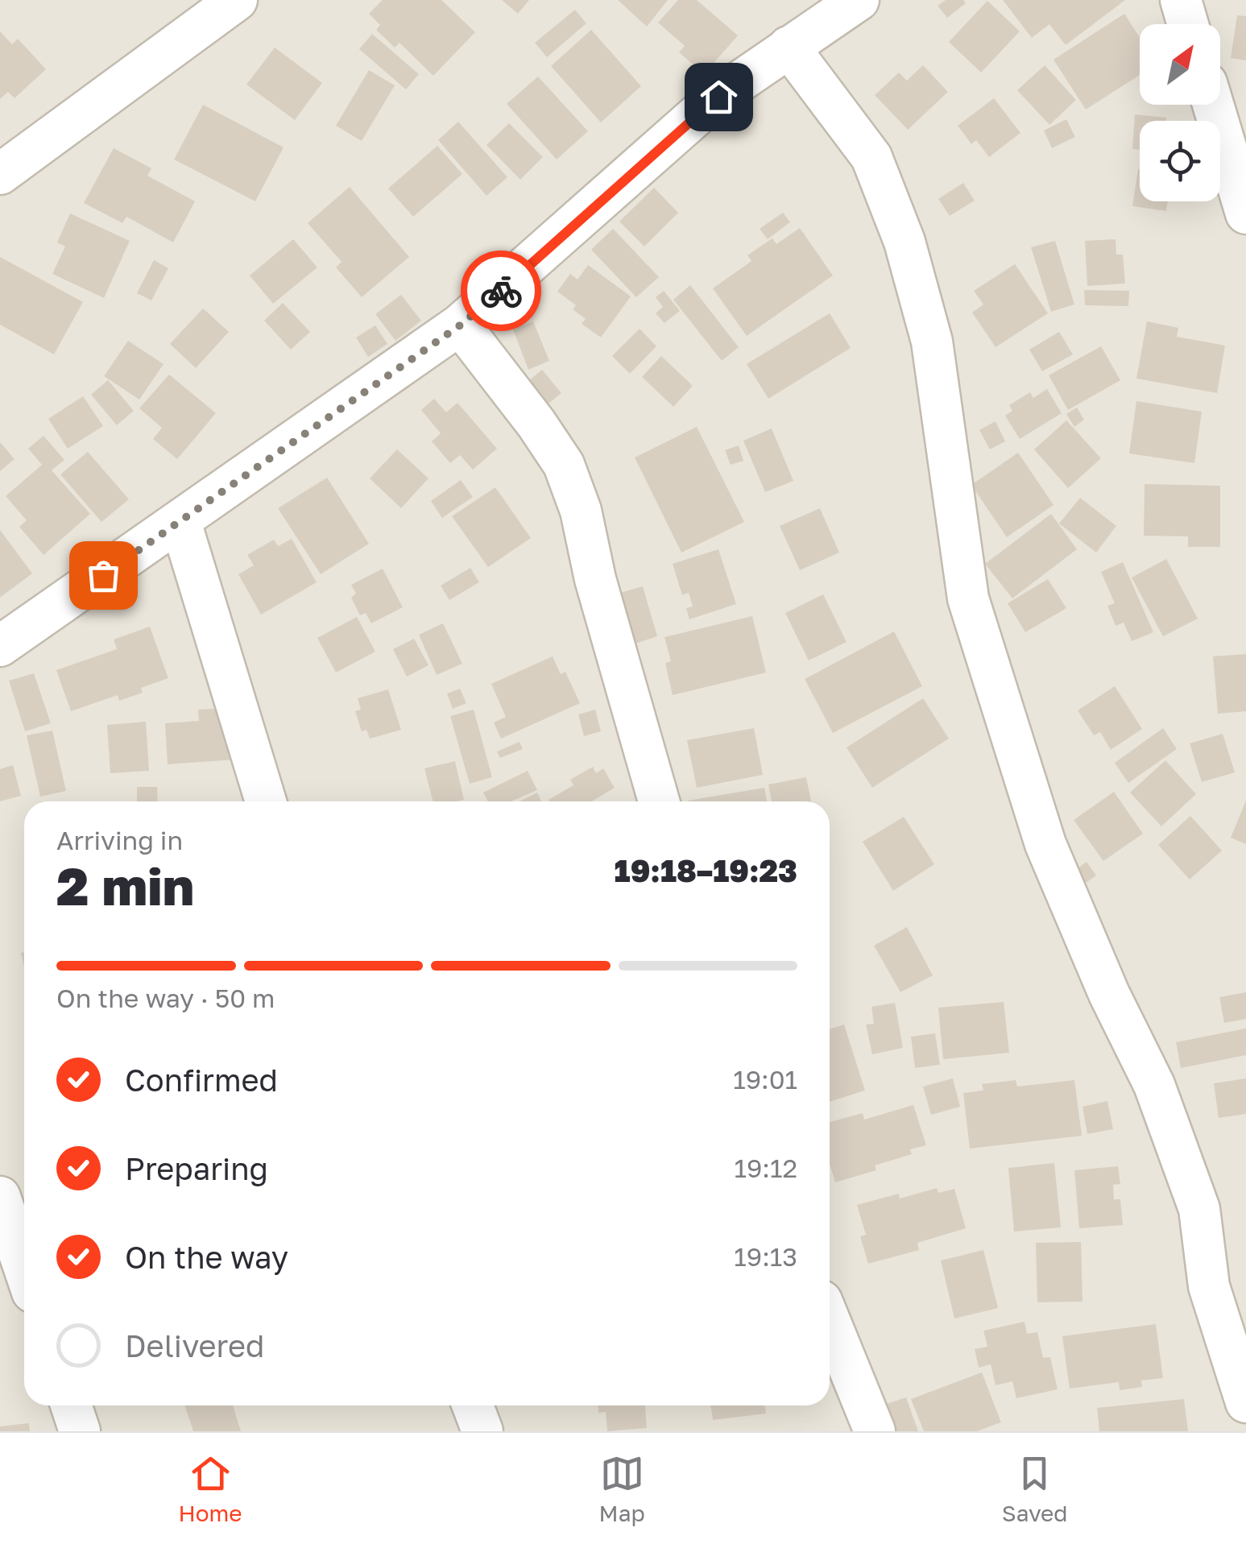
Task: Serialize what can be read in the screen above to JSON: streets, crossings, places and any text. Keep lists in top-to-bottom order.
{
  "north": "top right",
  "page": {
    "heading": ["2 min", "Arriving in", "19:18–19:23"],
    "bar": "On the way · 50 m",
    "list": [
      ["Confirmed", "19:01"],
      ["Preparing", "19:12"],
      ["On the way", "19:13"],
      "Delivered"
    ],
    "tabs": ["Home", "Map", "Saved"]
  }
}
